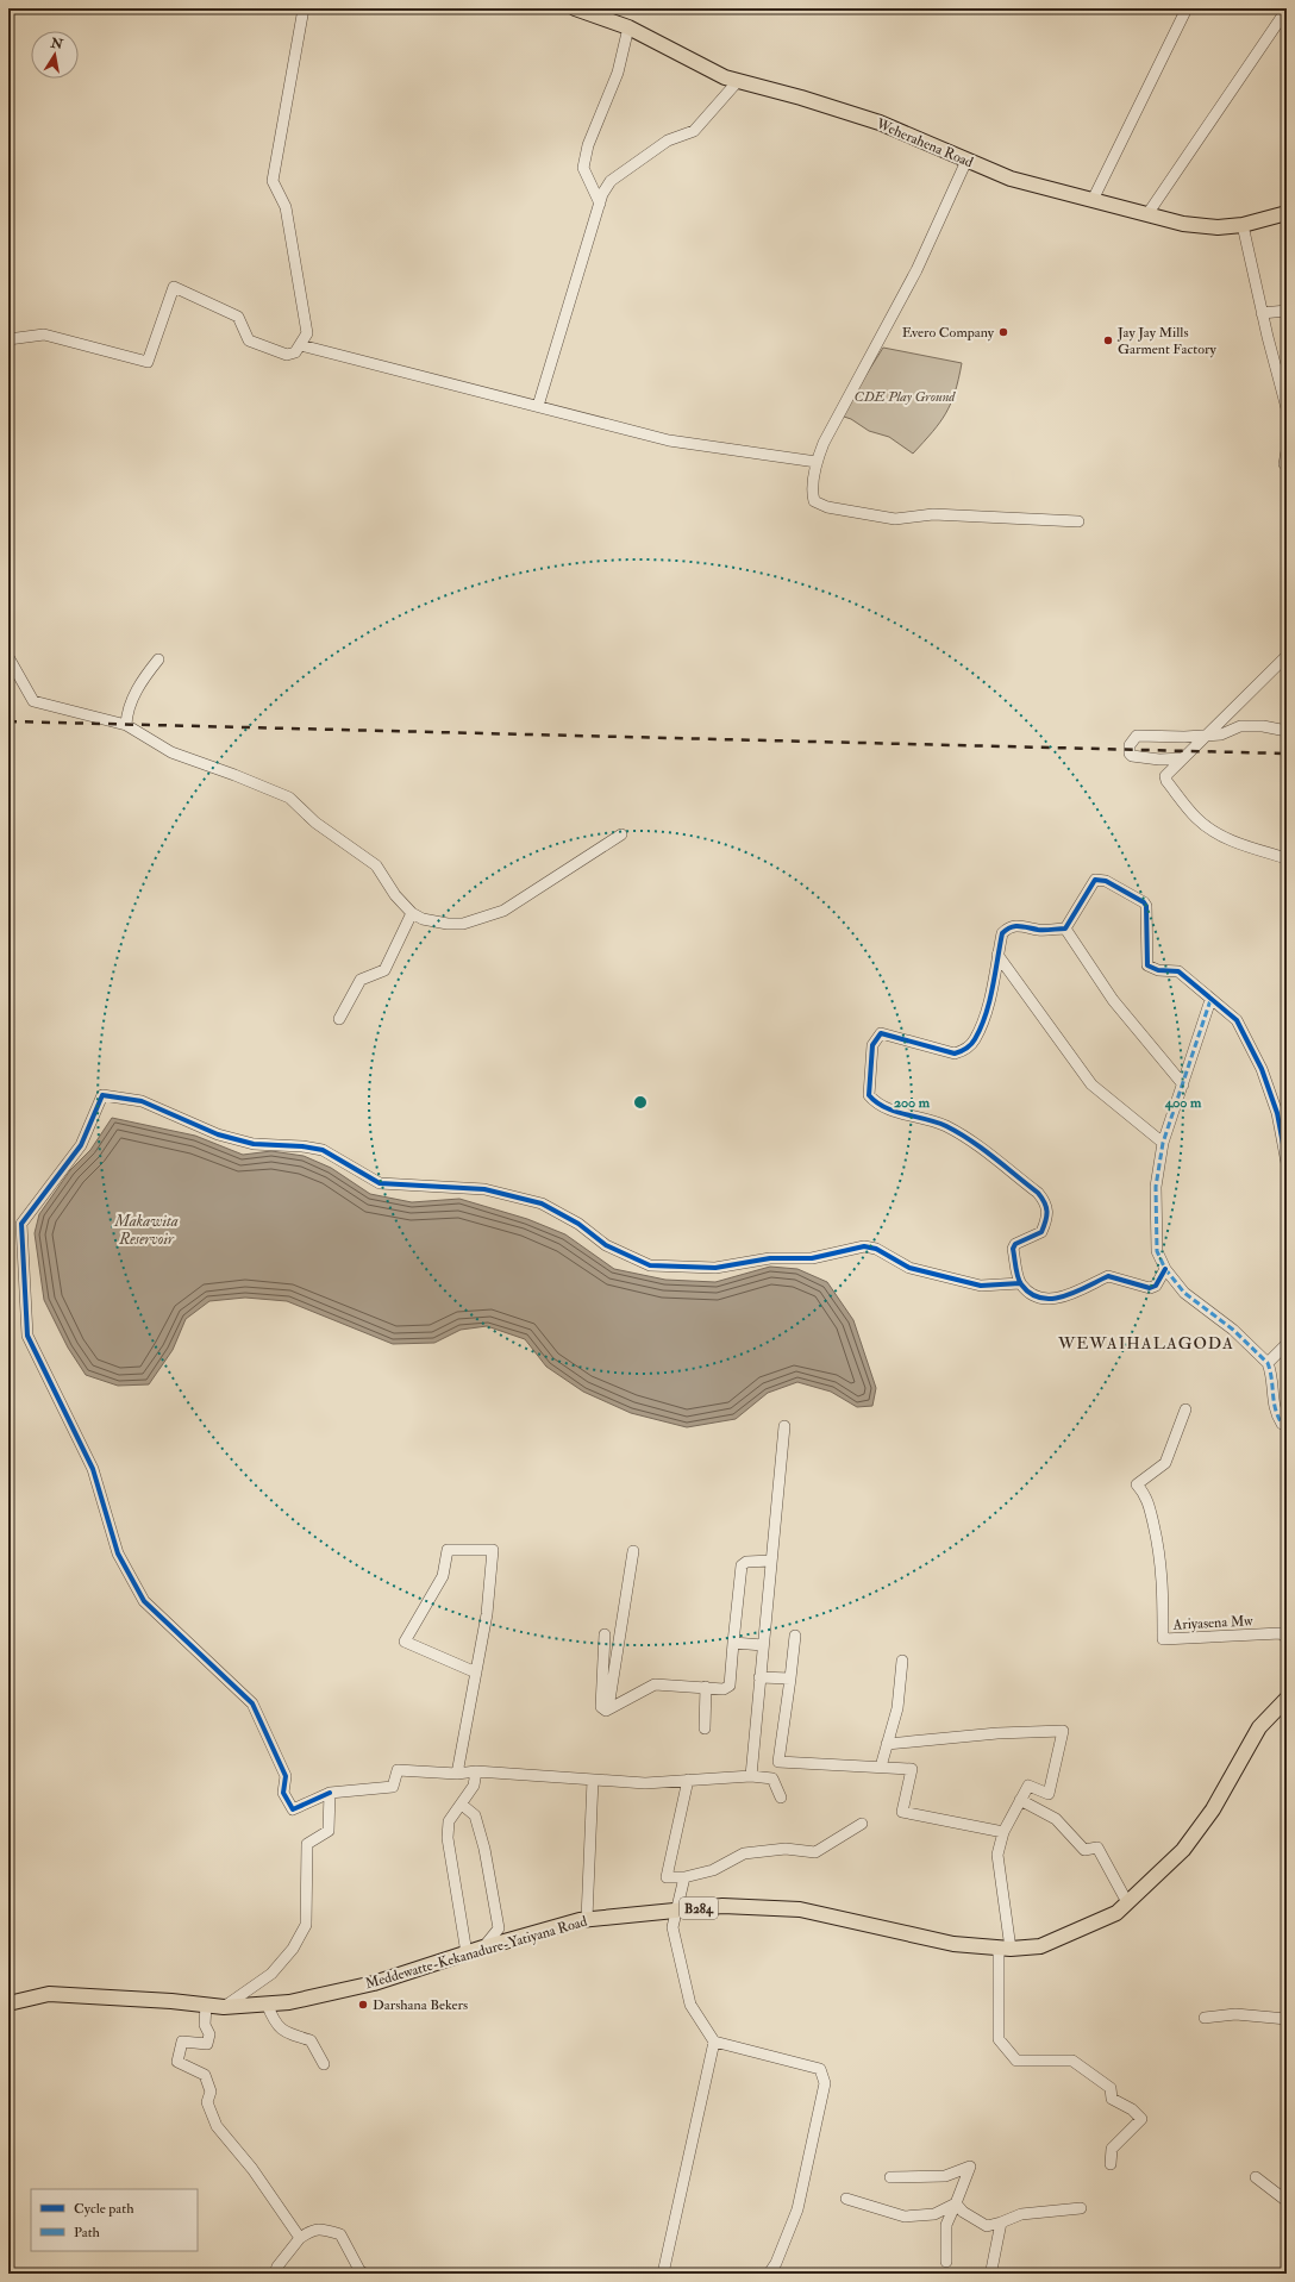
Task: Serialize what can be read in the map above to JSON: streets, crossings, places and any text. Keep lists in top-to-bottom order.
{
  "streets": {
    "main road": ["Weherahena Road", "B284", "Meddewatte-Kekanadure-Yatiyana Road"],
    "street": ["Ariyasena Mw"]
  },
  "districts": ["WEWAIHALAGODA"],
  "water": ["Makawita Reservoir"],
  "parks": ["CDE Play Ground"],
  "places": ["Evero Company", "Jay Jay Mills Garment Factory", "Darshana Bekers"],
  "legend": ["Cycle path", "Path"],
  "north": "top",
  "rings": ["200 m", "400 m"]
}
